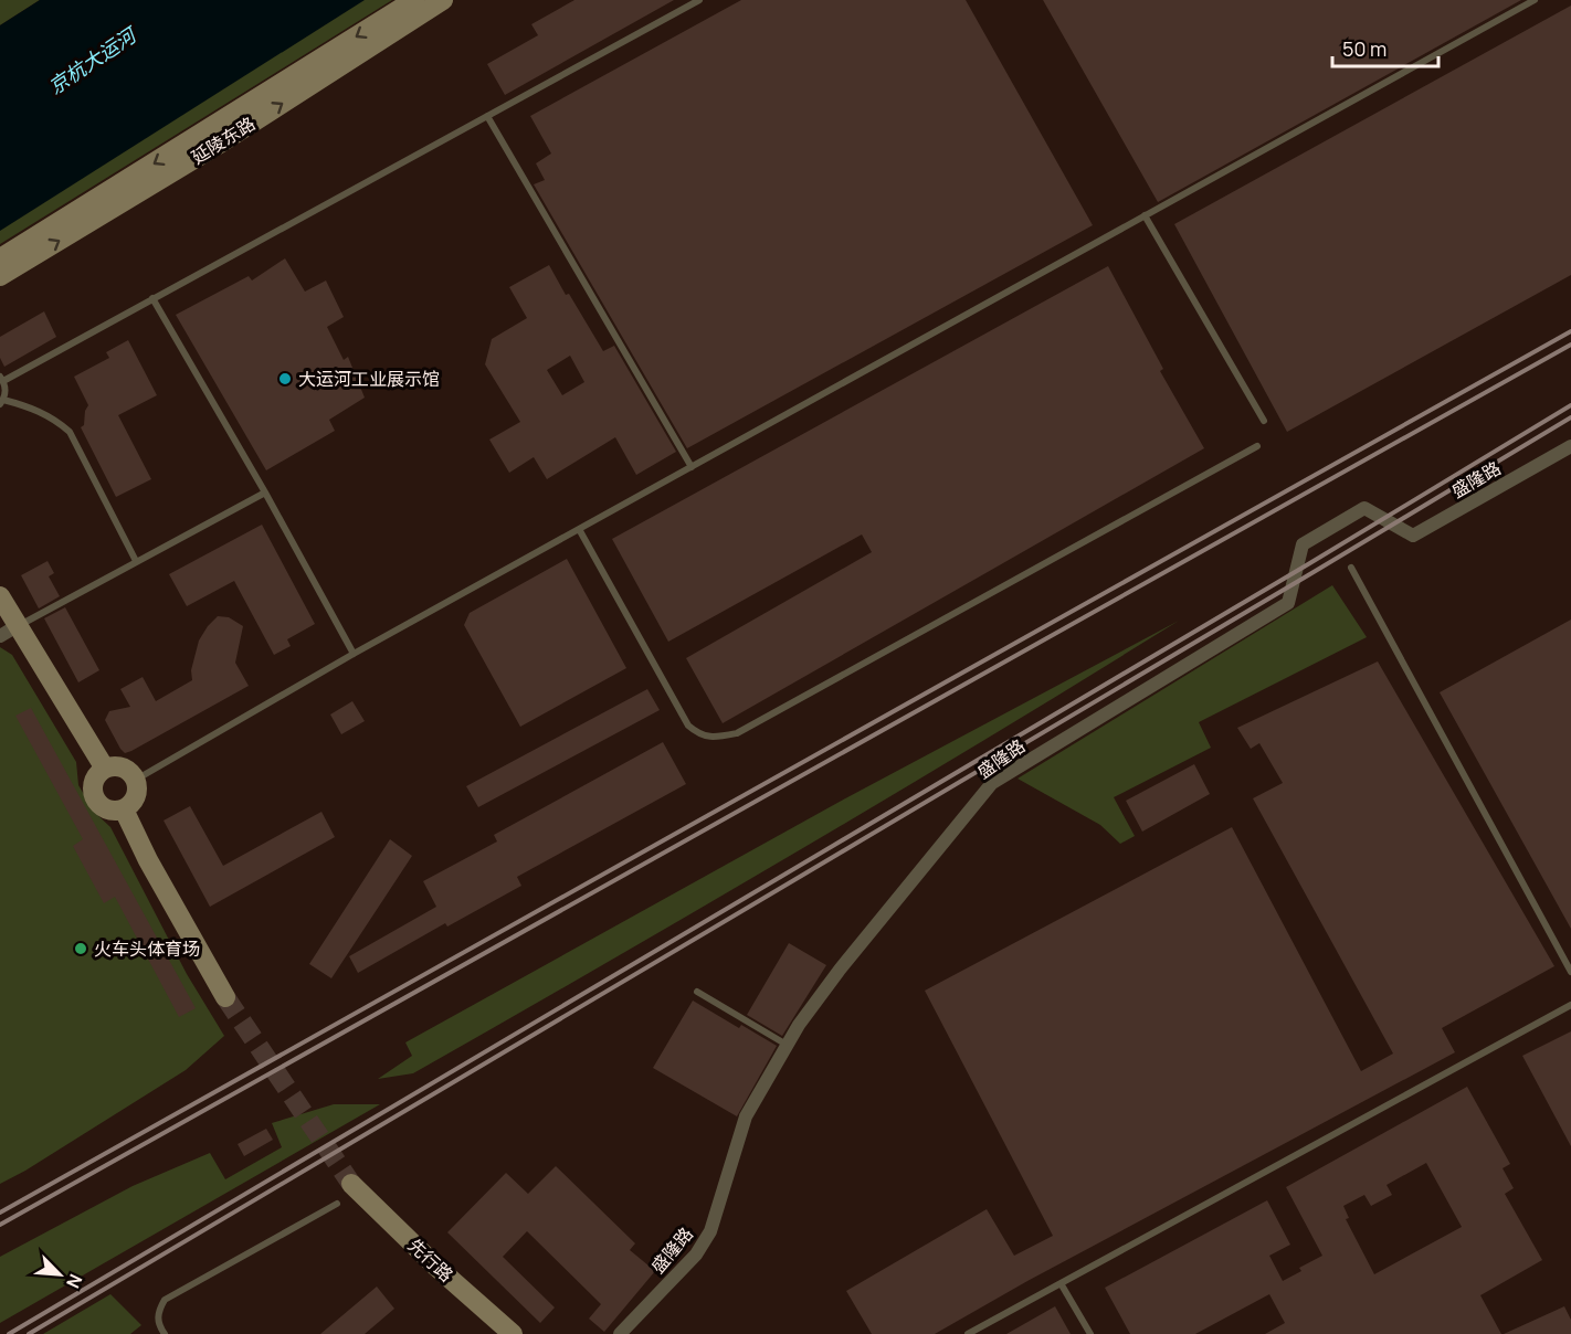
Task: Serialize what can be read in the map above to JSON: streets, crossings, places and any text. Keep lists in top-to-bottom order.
{
  "streets": {
    "main road": ["延陵东路", "先行路"],
    "street": ["盛隆路"]
  },
  "water": ["京杭大运河"],
  "places": ["大运河工业展示馆", "火车头体育场"],
  "scale_bar": "50 m",
  "north": "bottom right"
}
